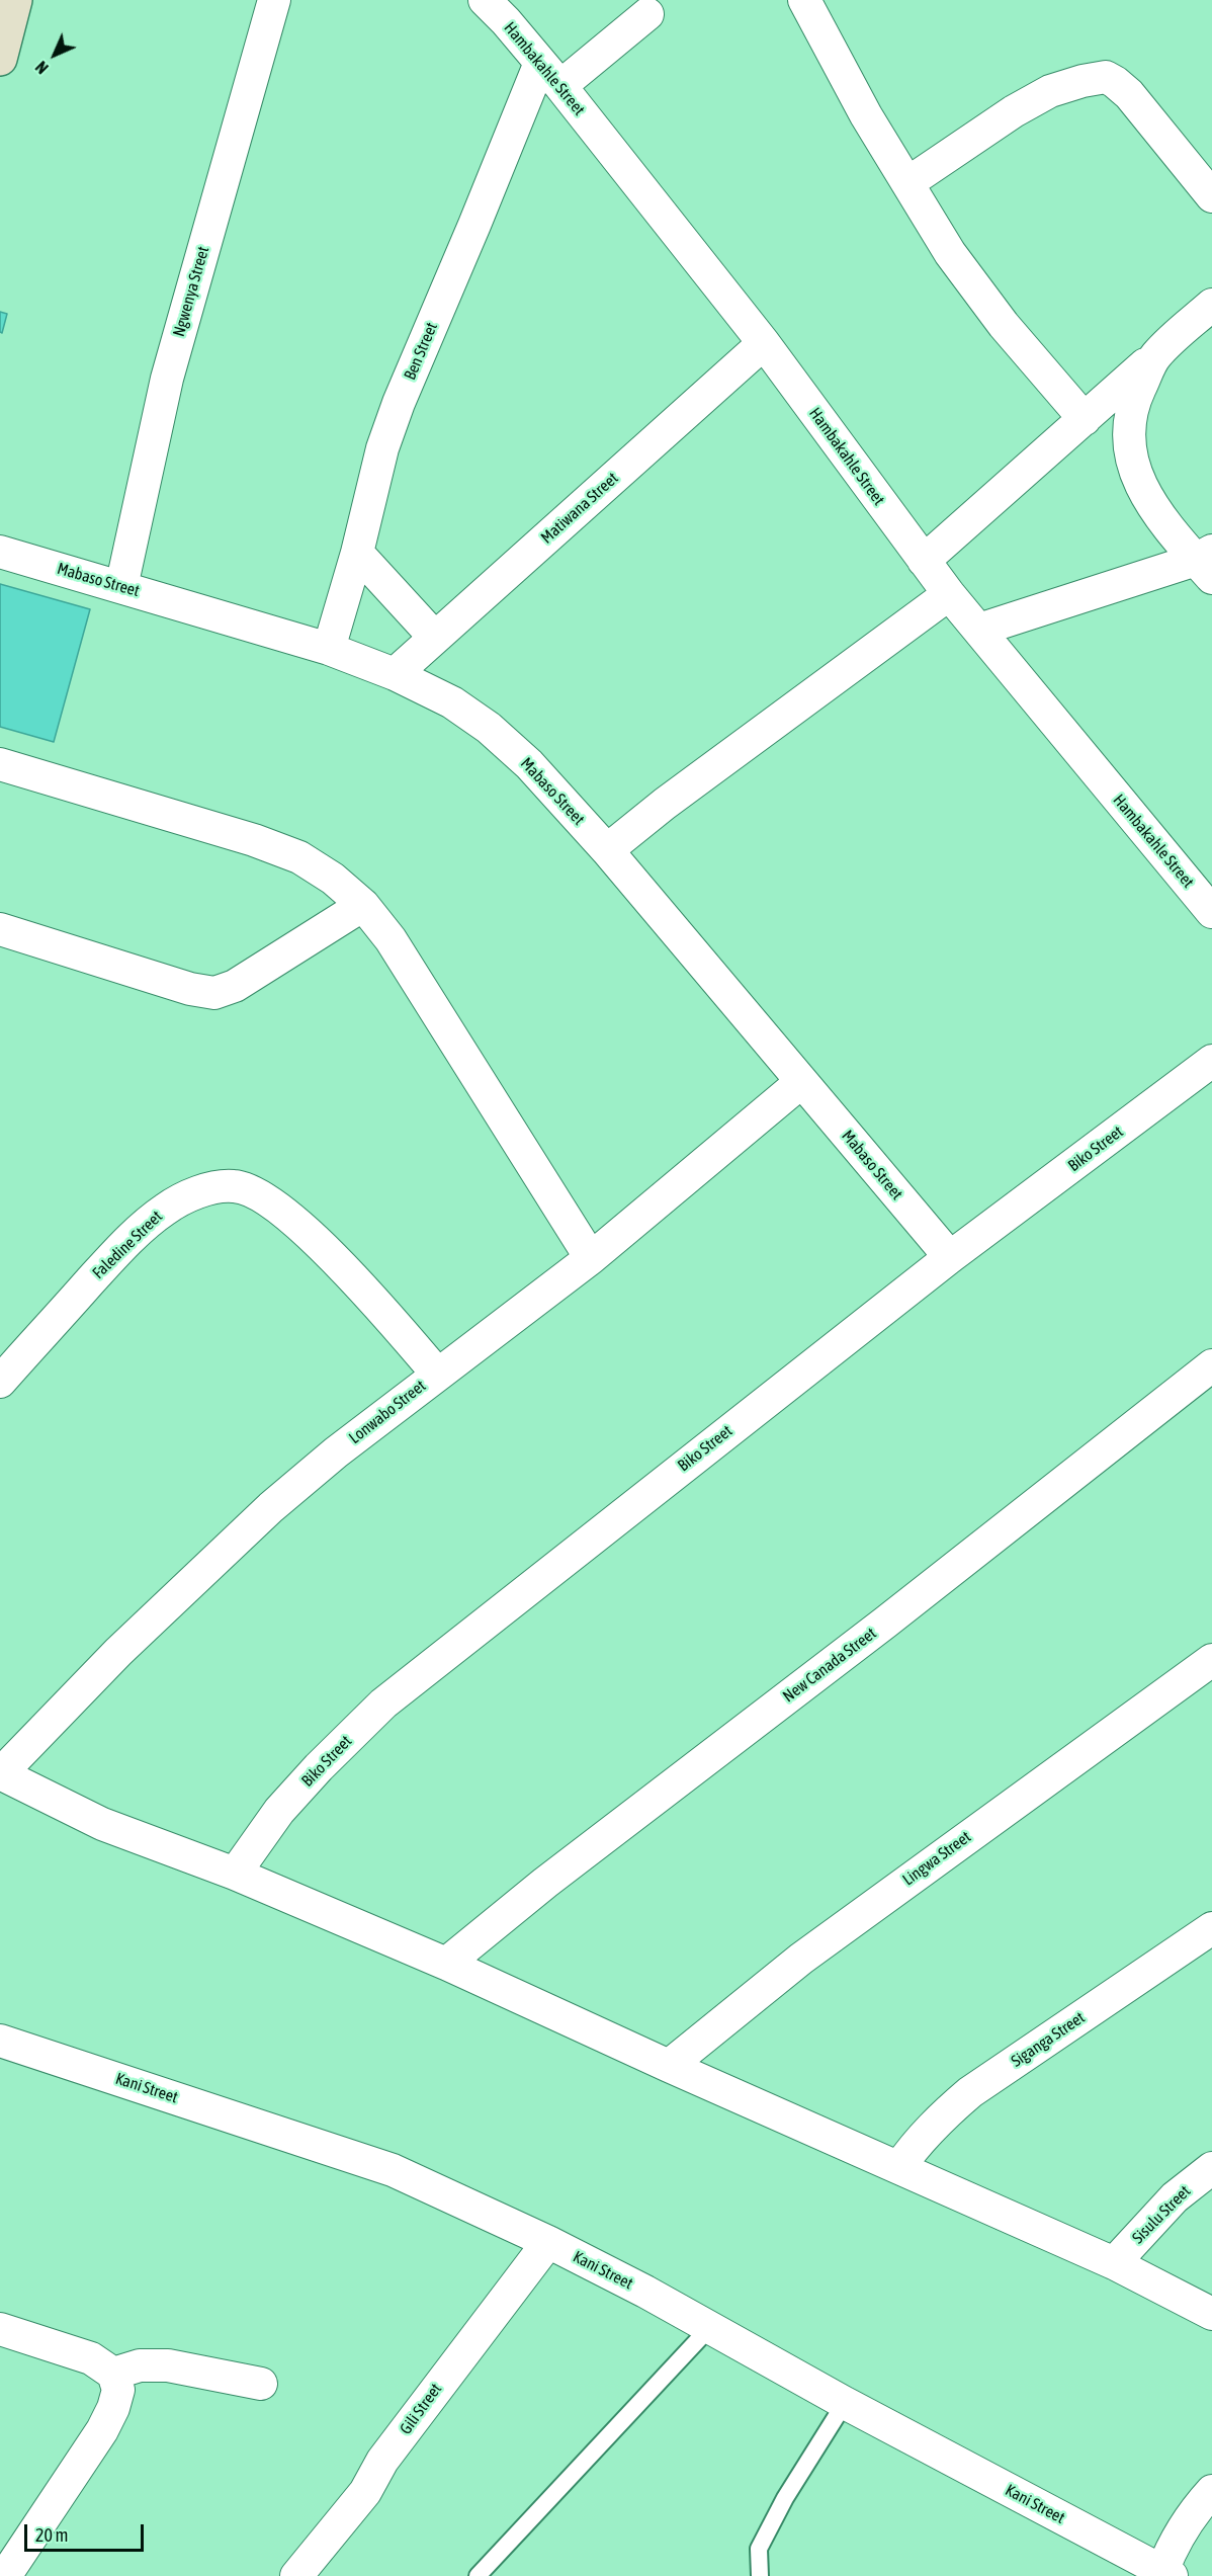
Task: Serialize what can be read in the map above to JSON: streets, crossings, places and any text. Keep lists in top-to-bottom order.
{
  "streets": {
    "street": [
      "Hambakahle Street",
      "Ngwenya Street",
      "Ben Street",
      "Matiwana Street",
      "Mabaso Street",
      "Biko Street",
      "Faledine Street",
      "Lonwabo Street",
      "New Canada Street",
      "Lingwa Street",
      "Siganga Street",
      "Kani Street",
      "Sisulu Street",
      "Gili Street"
    ]
  },
  "crossings": [
    ["Hambakahle Street", "Ben Street"],
    ["Hambakahle Street", "Matiwana Street"],
    ["Ngwenya Street", "Mabaso Street"],
    ["Ben Street", "Mabaso Street"],
    ["Matiwana Street", "Mabaso Street"],
    ["Mabaso Street", "Biko Street"],
    ["Mabaso Street", "Lonwabo Street"],
    ["Faledine Street", "Lonwabo Street"],
    ["Kani Street", "Gili Street"]
  ],
  "scale_bar": "20 m",
  "north": "bottom left"
}
